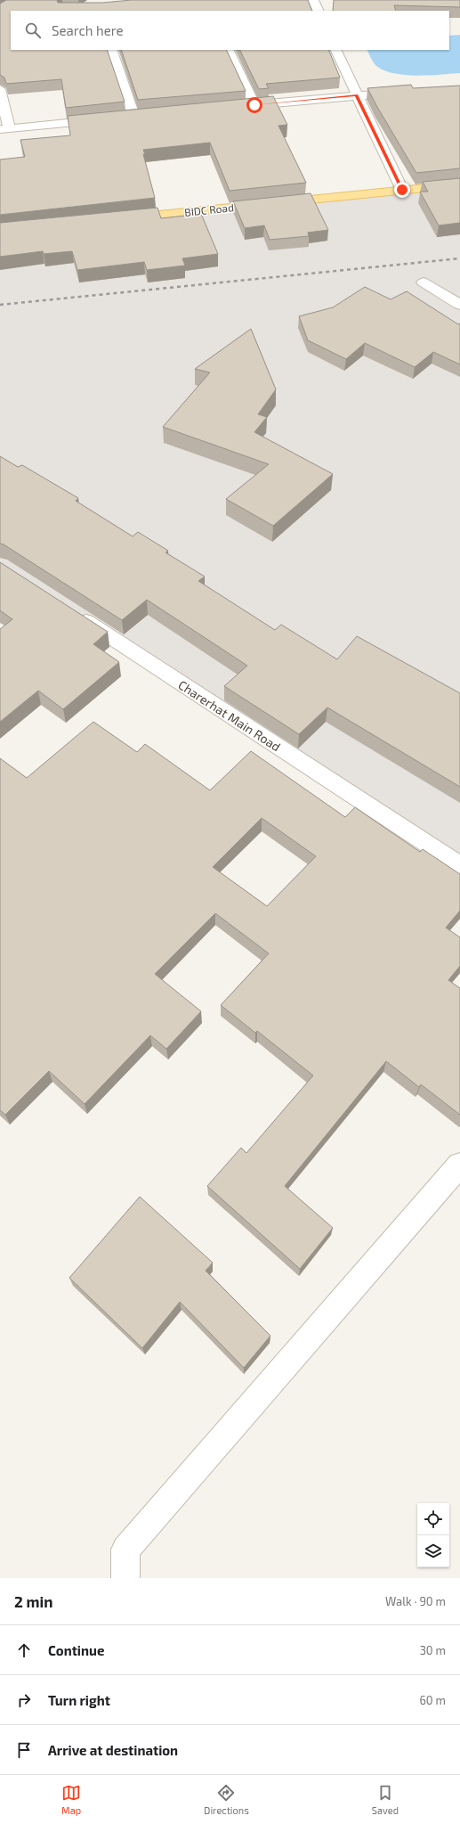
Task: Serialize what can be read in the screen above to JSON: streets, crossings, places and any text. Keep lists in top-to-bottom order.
{
  "streets": {
    "main road": ["BIDC Road"],
    "street": ["Charerhat Main Road"]
  },
  "page": {
    "search": "Search here",
    "heading": ["2 min", "Walk · 90 m"],
    "list": [
      ["Continue", "30 m"],
      ["Turn right", "60 m"],
      "Arrive at destination"
    ],
    "nav": ["Map", "Directions", "Saved"]
  }
}
